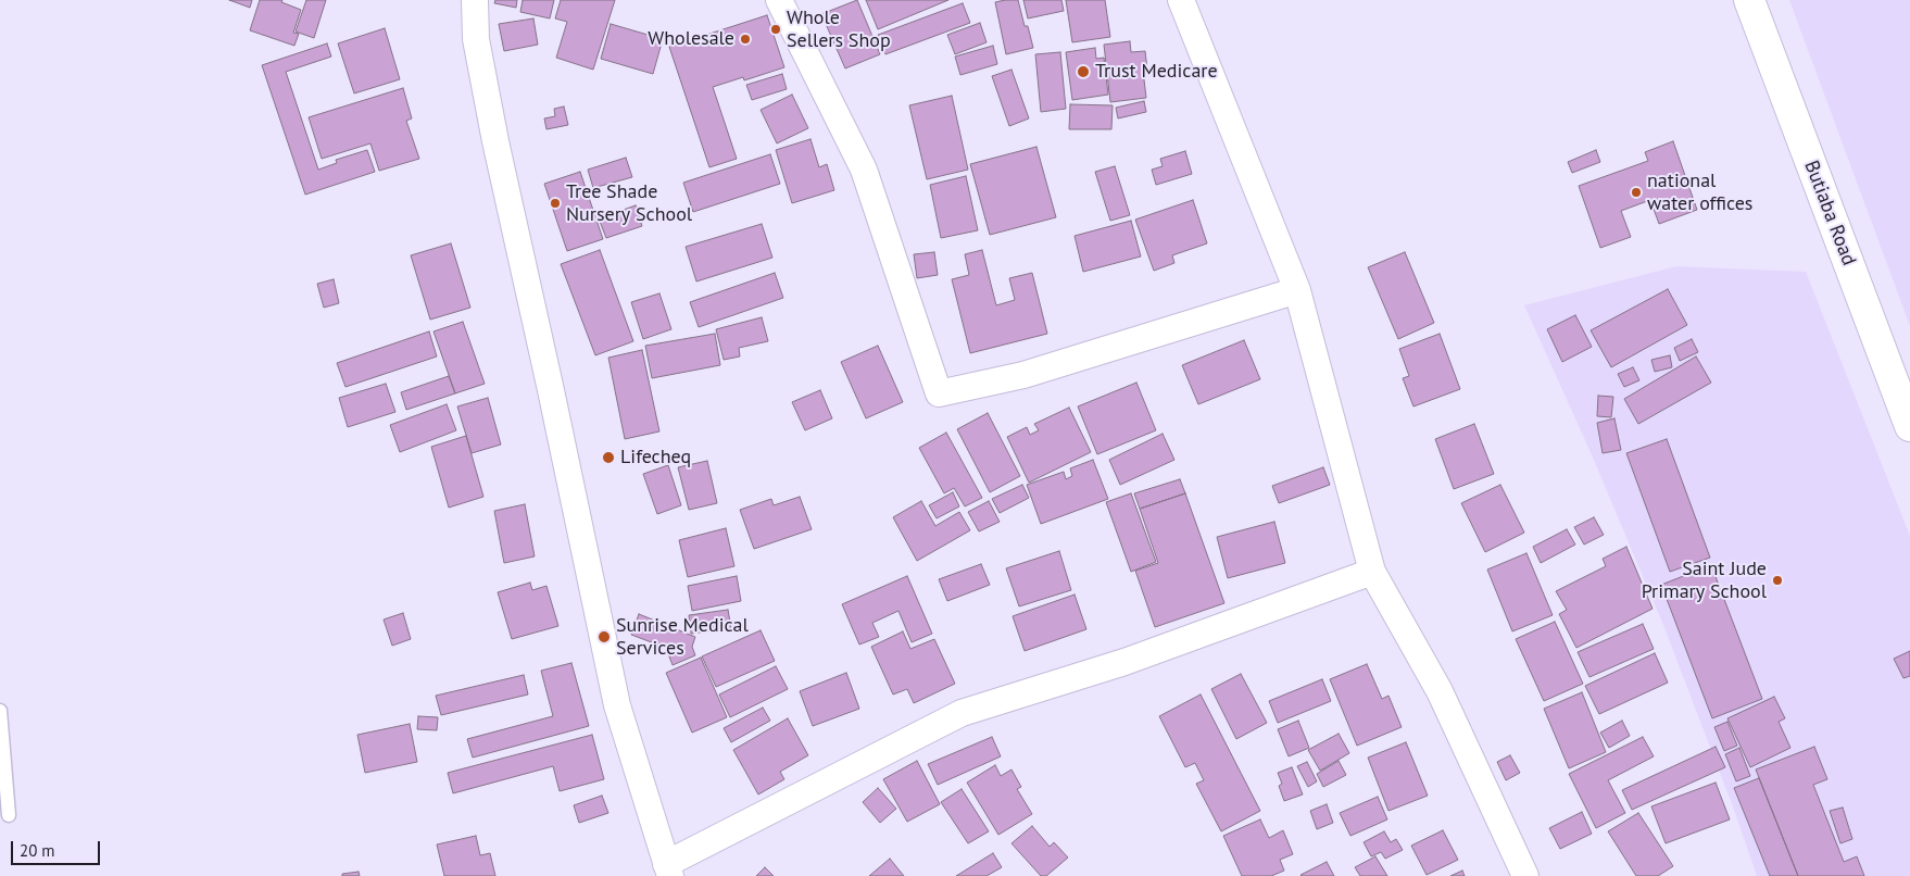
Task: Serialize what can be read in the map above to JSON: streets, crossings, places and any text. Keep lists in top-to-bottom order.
{
  "streets": {
    "main road": ["Butiaba Road"]
  },
  "places": [
    "Whole Sellers Shop",
    "Wholesale",
    "Trust Medicare",
    "national water offices",
    "Tree Shade Nursery School",
    "Lifecheq",
    "Saint Jude Primary School",
    "Sunrise Medical Services"
  ],
  "scale_bar": "20 m"
}
